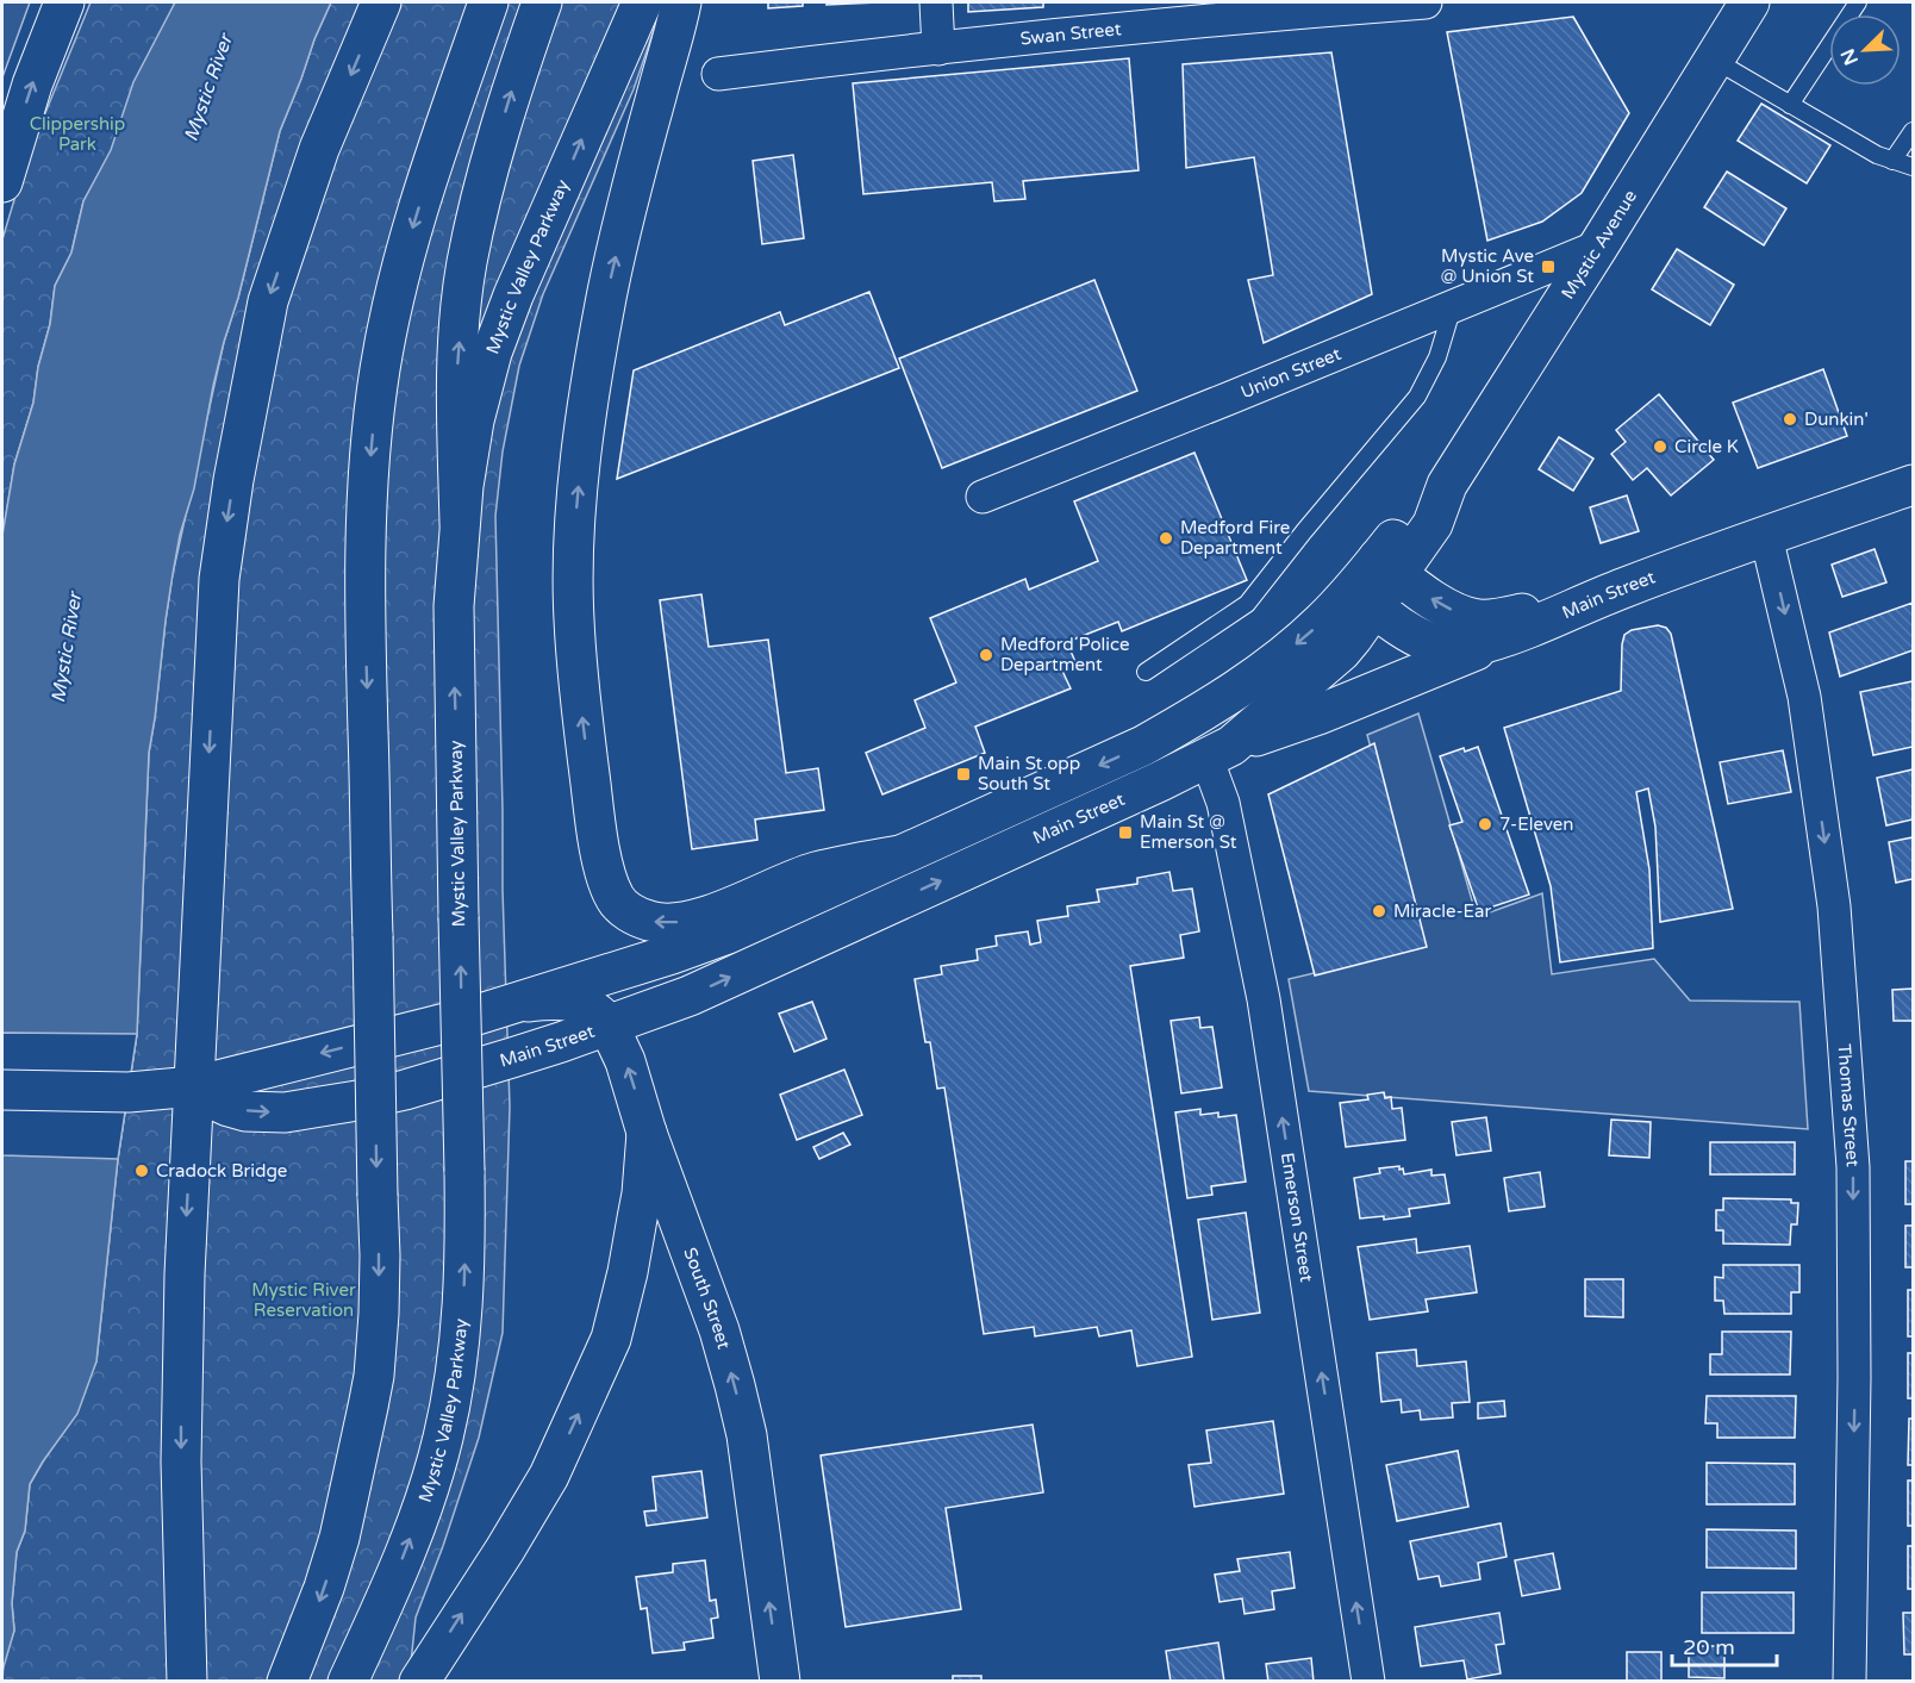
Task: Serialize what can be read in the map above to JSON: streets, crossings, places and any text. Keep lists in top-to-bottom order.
{
  "streets": {
    "main road": [
      "Mystic Avenue",
      "Mystic Valley Parkway",
      "Main Street",
      "South Street"
    ],
    "street": [
      "Swan Street",
      "Union Street",
      "Thomas Street",
      "Emerson Street"
    ]
  },
  "crossings": [
    ["Mystic Avenue", "Union Street"],
    ["Mystic Avenue", "Main Street"],
    ["Main Street", "Thomas Street"],
    ["Main Street", "Emerson Street"],
    ["Main Street", "South Street"]
  ],
  "one_way": ["Thomas Street", "Emerson Street"],
  "water": ["Mystic River"],
  "parks": ["Clippership Park", "Mystic River Reservation"],
  "places": {
    "transit": ["Mystic Ave @ Union St", "Main St opp South St", "Main St @ Emerson St"],
    "other": [
      "Dunkin'",
      "Circle K",
      "Medford Fire Department",
      "Medford Police Department",
      "7-Eleven",
      "Miracle-Ear",
      "Cradock Bridge"
    ]
  },
  "scale_bar": "20 m",
  "north": "bottom left"
}
